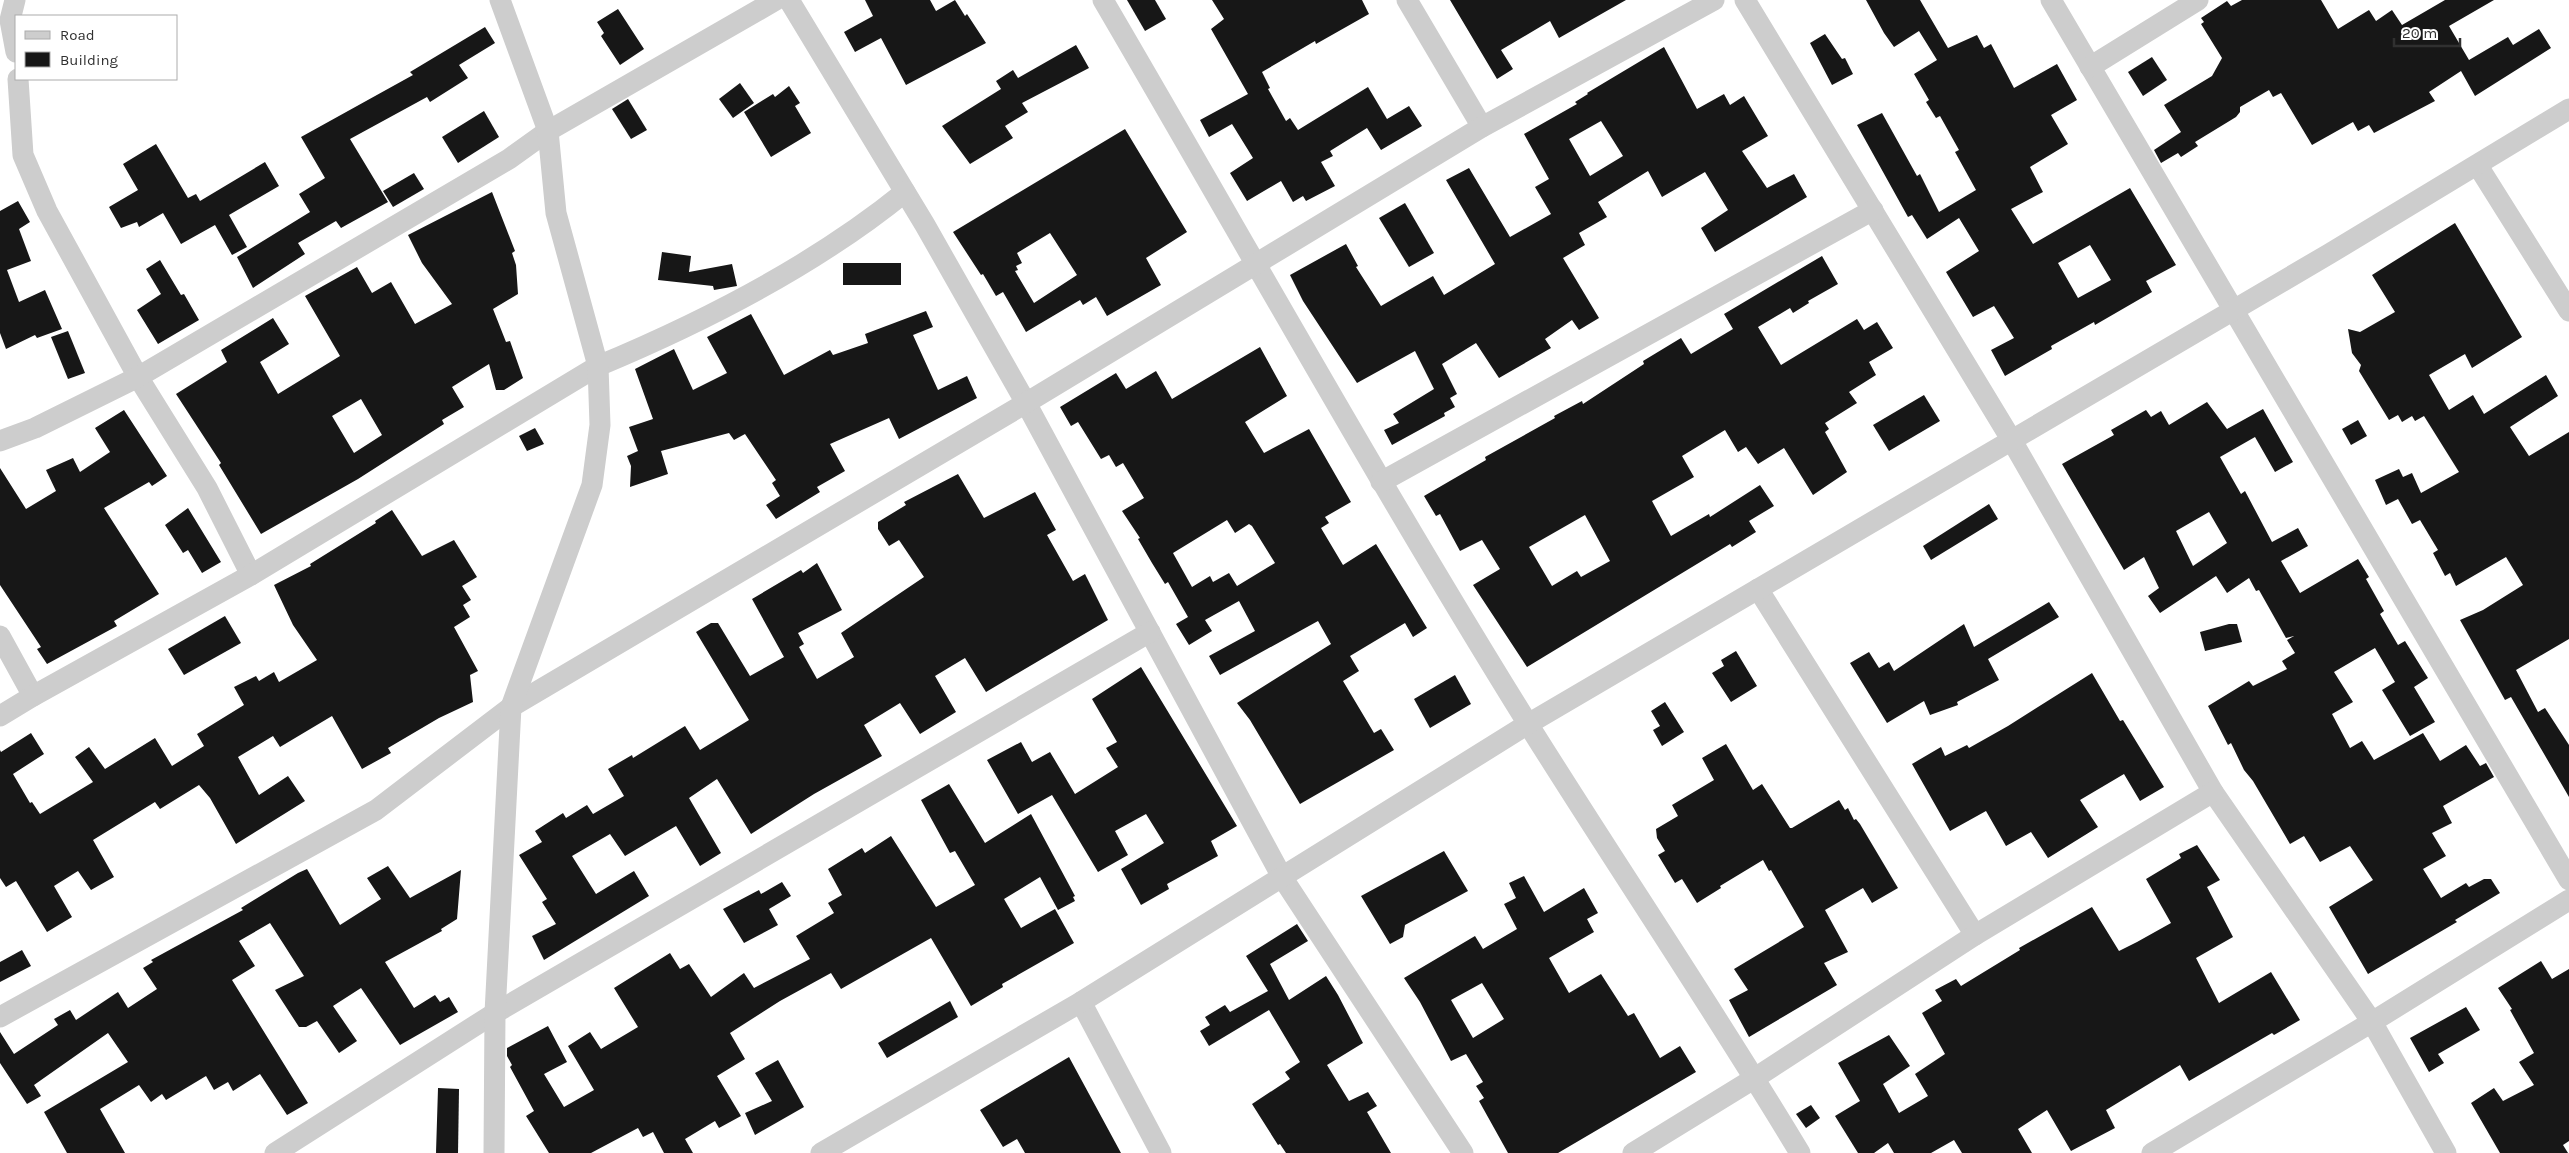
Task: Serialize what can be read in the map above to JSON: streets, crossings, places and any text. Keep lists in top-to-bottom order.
{
  "legend": ["Road", "Building"],
  "scale_bar": "20 m"
}
